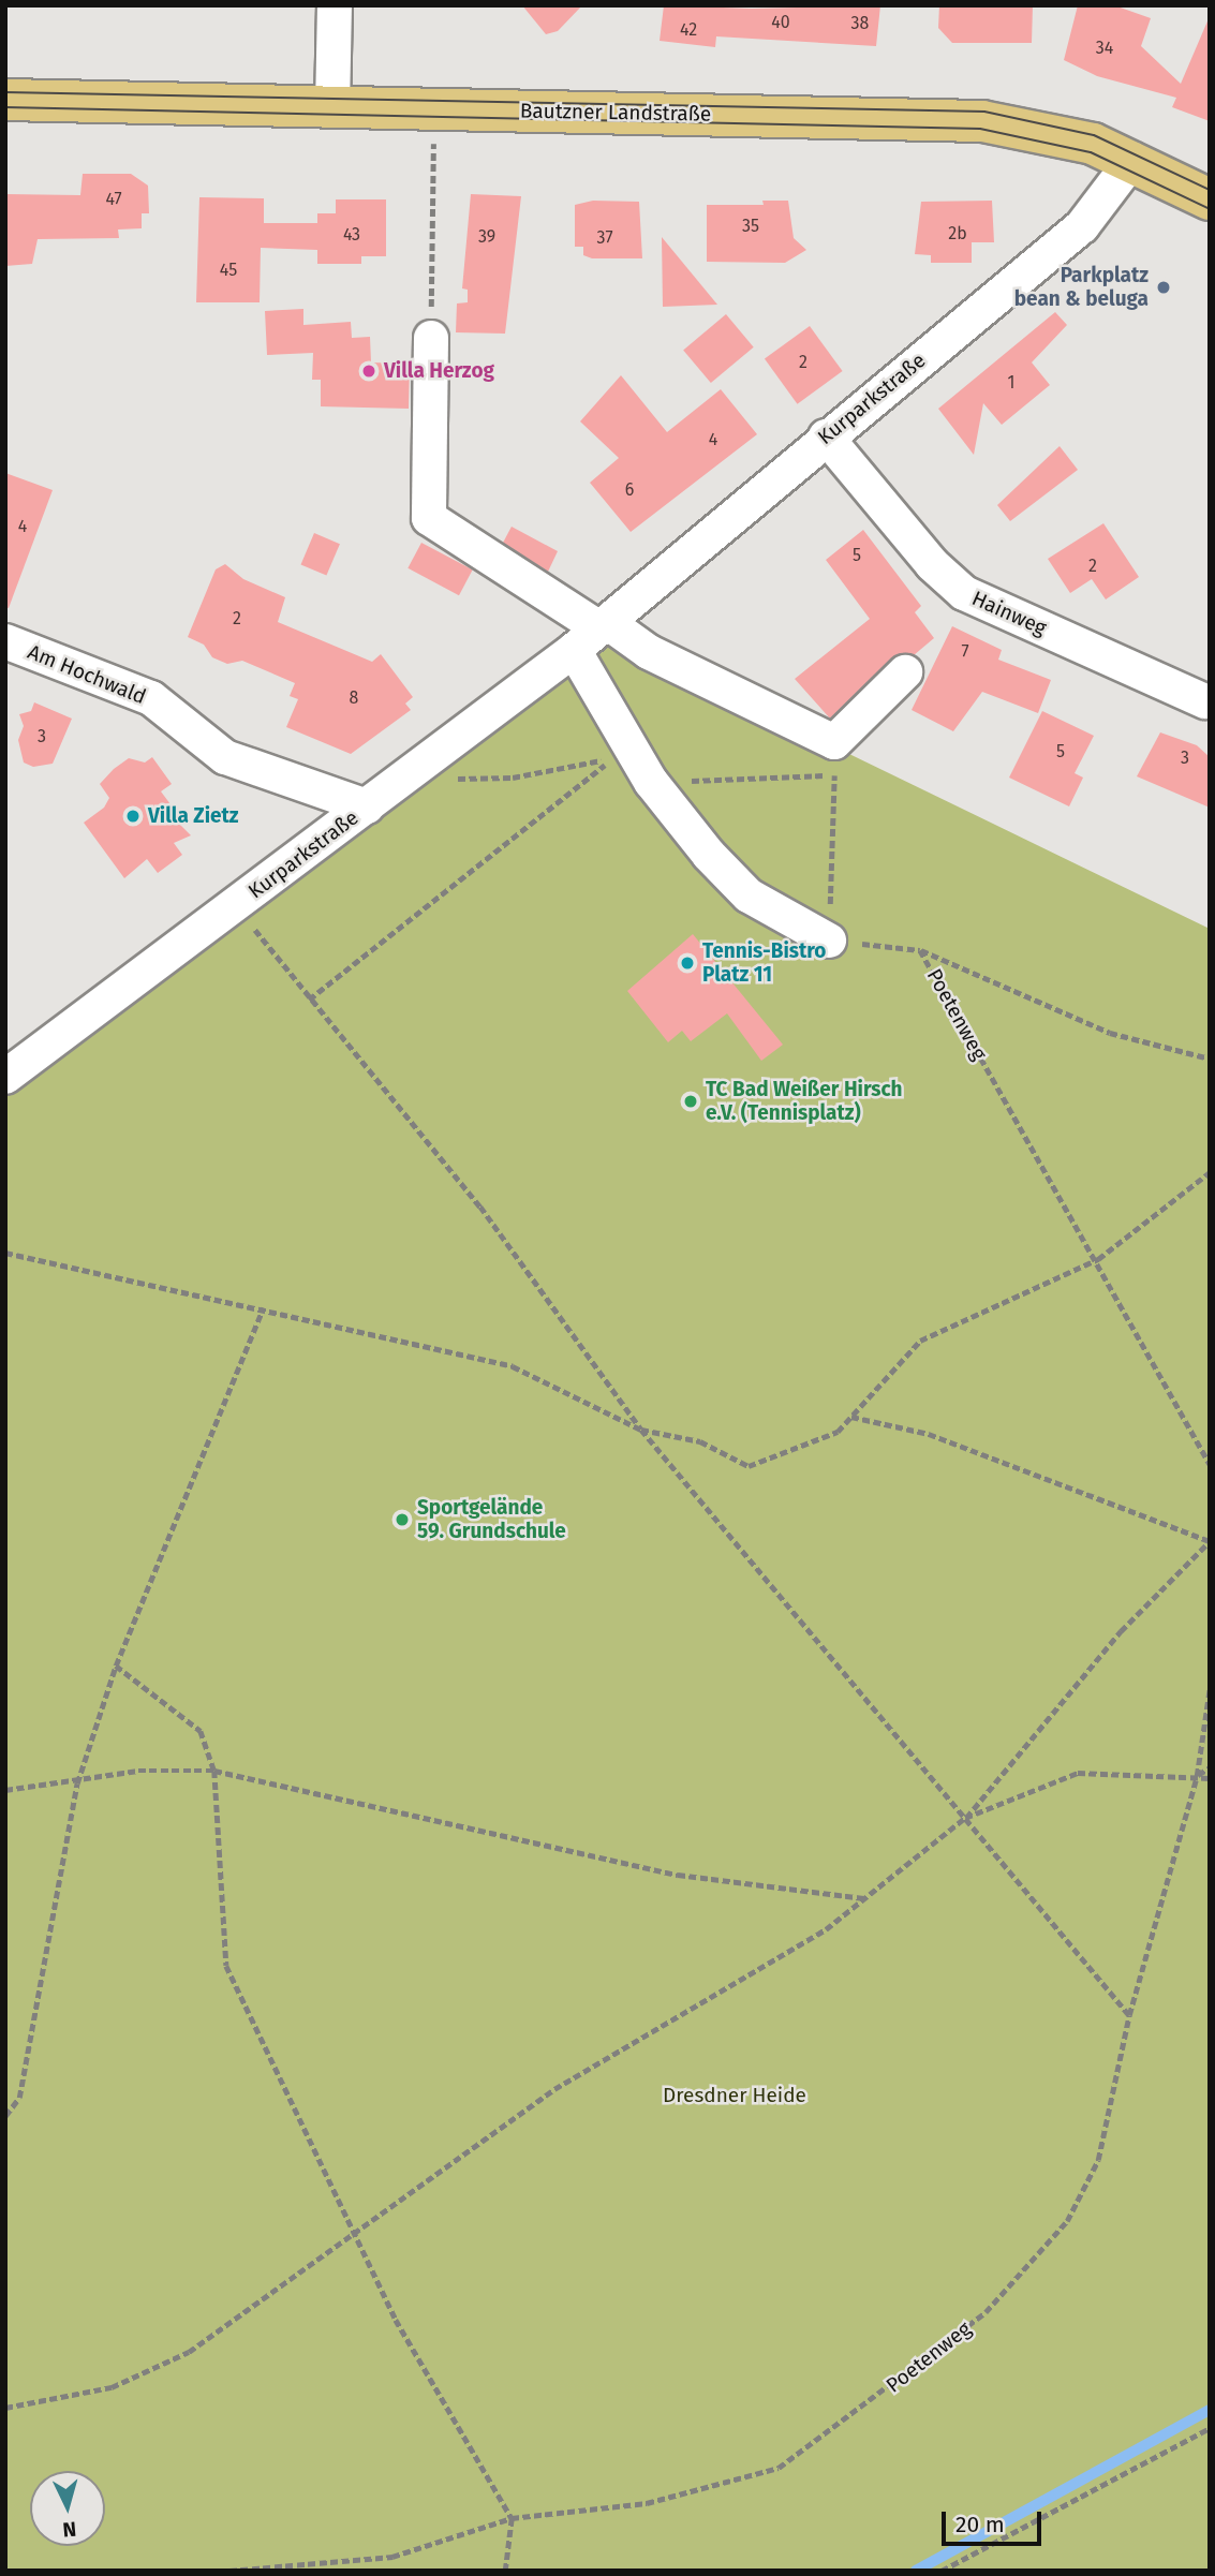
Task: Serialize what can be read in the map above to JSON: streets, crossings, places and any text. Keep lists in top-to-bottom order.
{
  "streets": {
    "main road": ["Bautzner Landstraße"],
    "street": ["Kurparkstraße", "Hainweg", "Am Hochwald"],
    "path": ["Poetenweg"]
  },
  "crossings": [
    ["Bautzner Landstraße", "Kurparkstraße"],
    ["Kurparkstraße", "Hainweg"],
    ["Kurparkstraße", "Am Hochwald"]
  ],
  "parks": ["Dresdner Heide"],
  "places": [
    "Parkplatz bean & beluga",
    "Villa Herzog",
    "Villa Zietz",
    "Tennis-Bistro Platz 11",
    "TC Bad Weißer Hirsch e.V. (Tennisplatz)",
    "Sportgelände 59. Grundschule"
  ],
  "house_numbers": [
    "40",
    "38",
    "42",
    "34",
    "47",
    "35",
    "2b",
    "43",
    "39",
    "37",
    "45",
    "2",
    "1",
    "4",
    "6",
    "4",
    "5",
    "2",
    "2",
    "7",
    "8",
    "3",
    "5",
    "3"
  ],
  "scale_bar": "20 m",
  "north": "bottom"
}
